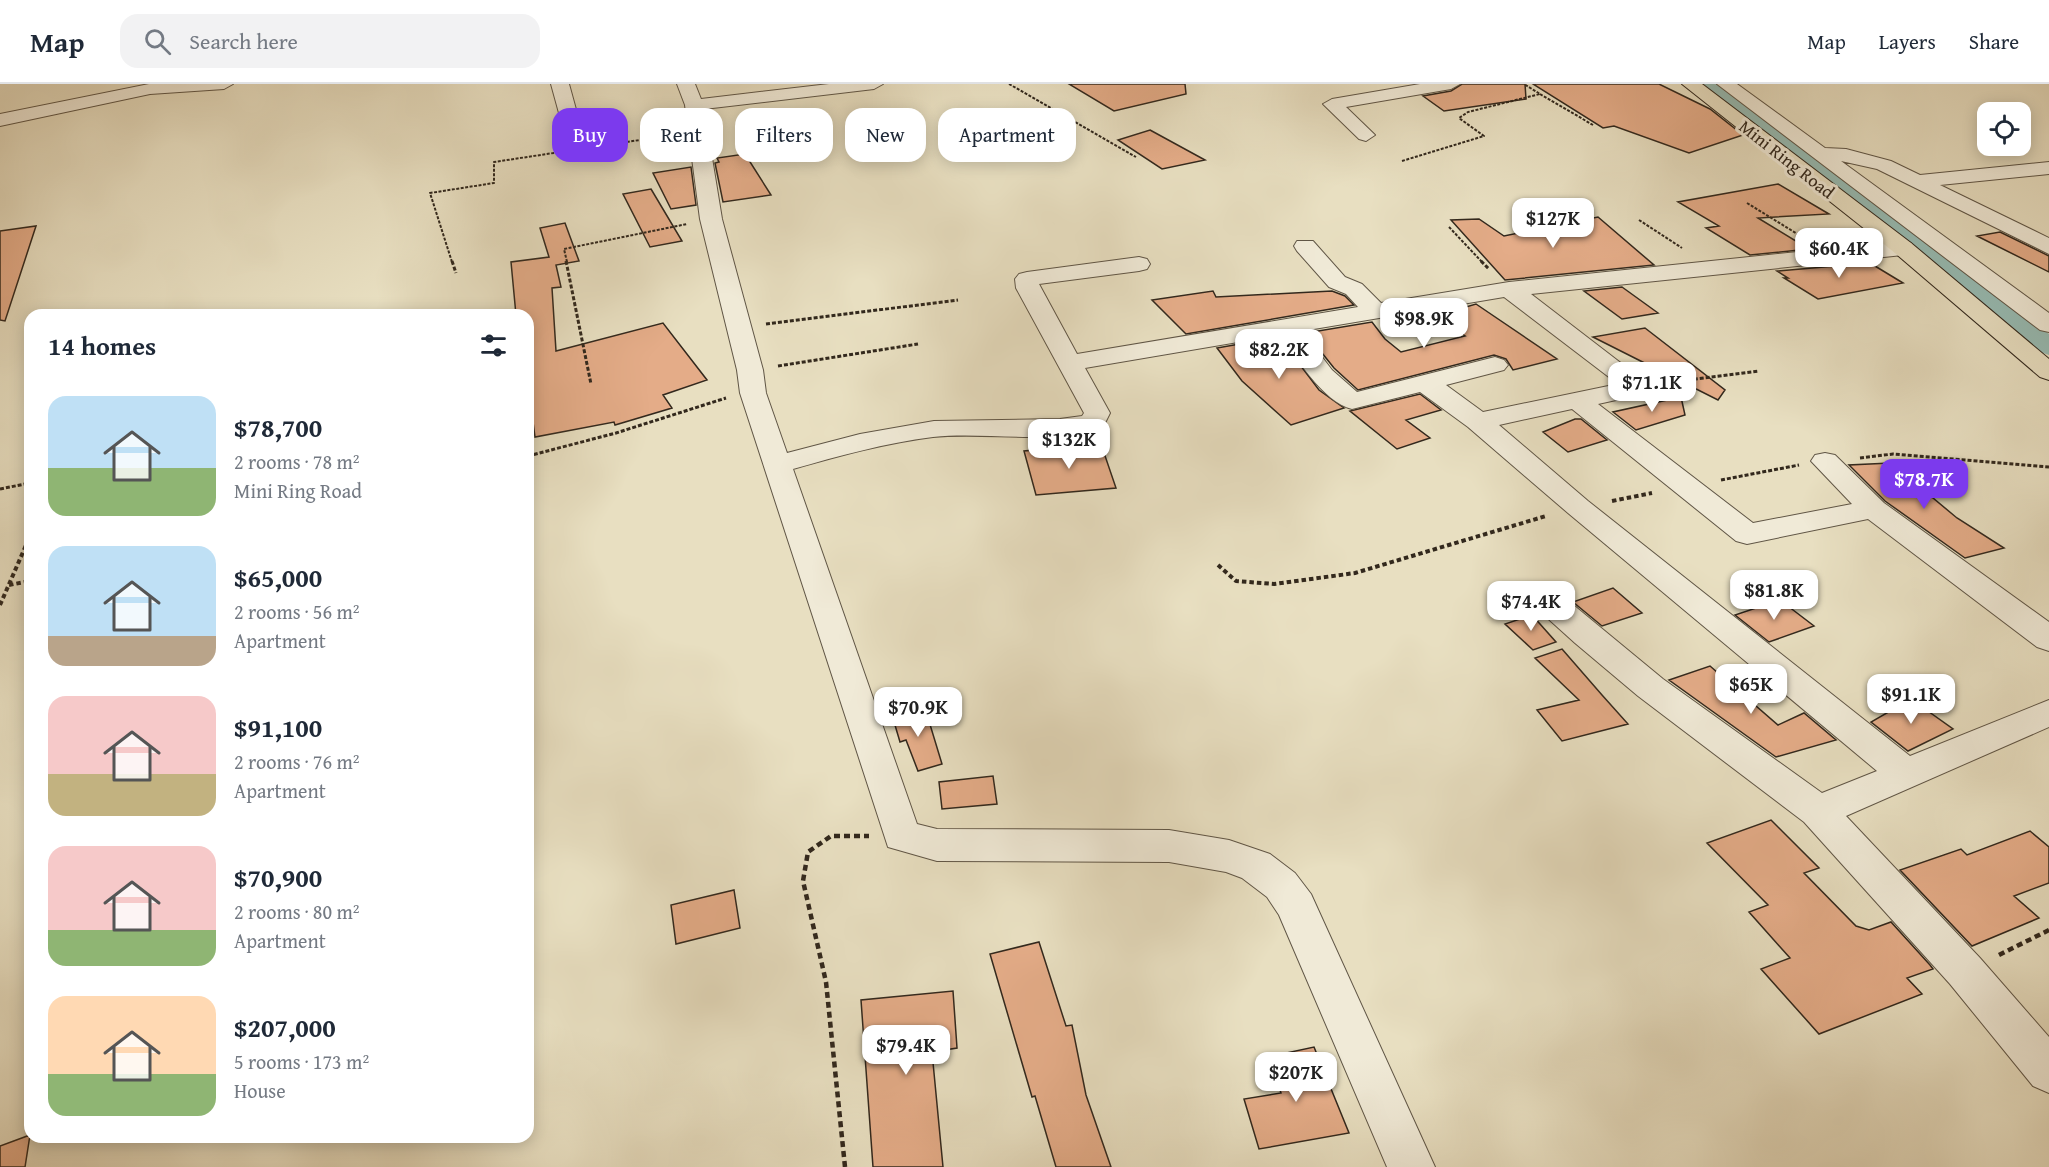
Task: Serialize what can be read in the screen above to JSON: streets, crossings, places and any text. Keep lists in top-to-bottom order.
{
  "streets": {
    "main road": ["Mini Ring Road"]
  },
  "page": {
    "header": "Map",
    "search": "Search here",
    "nav": ["Map", "Layers", "Share"],
    "chip": [
      "Buy",
      "Rent",
      "Filters",
      "New",
      "Apartment"
    ],
    "price": [
      "$127K",
      "$60.4K",
      "$98.9K",
      "$82.2K",
      "$71.1K",
      "$132K",
      "$78.7K",
      "$81.8K",
      "$74.4K",
      "$65K",
      "$91.1K",
      "$70.9K",
      "$79.4K",
      "$207K"
    ],
    "heading": "14 homes",
    "list": [
      {
        "name": "$78,700",
        "note": "2 rooms · 78 m² · Mini Ring Road"
      },
      {
        "name": "$65,000",
        "note": "2 rooms · 56 m² · Apartment"
      },
      {
        "name": "$91,100",
        "note": "2 rooms · 76 m² · Apartment"
      },
      {
        "name": "$70,900",
        "note": "2 rooms · 80 m² · Apartment"
      },
      {
        "name": "$207,000",
        "note": "5 rooms · 173 m² · House"
      }
    ]
  }
}
